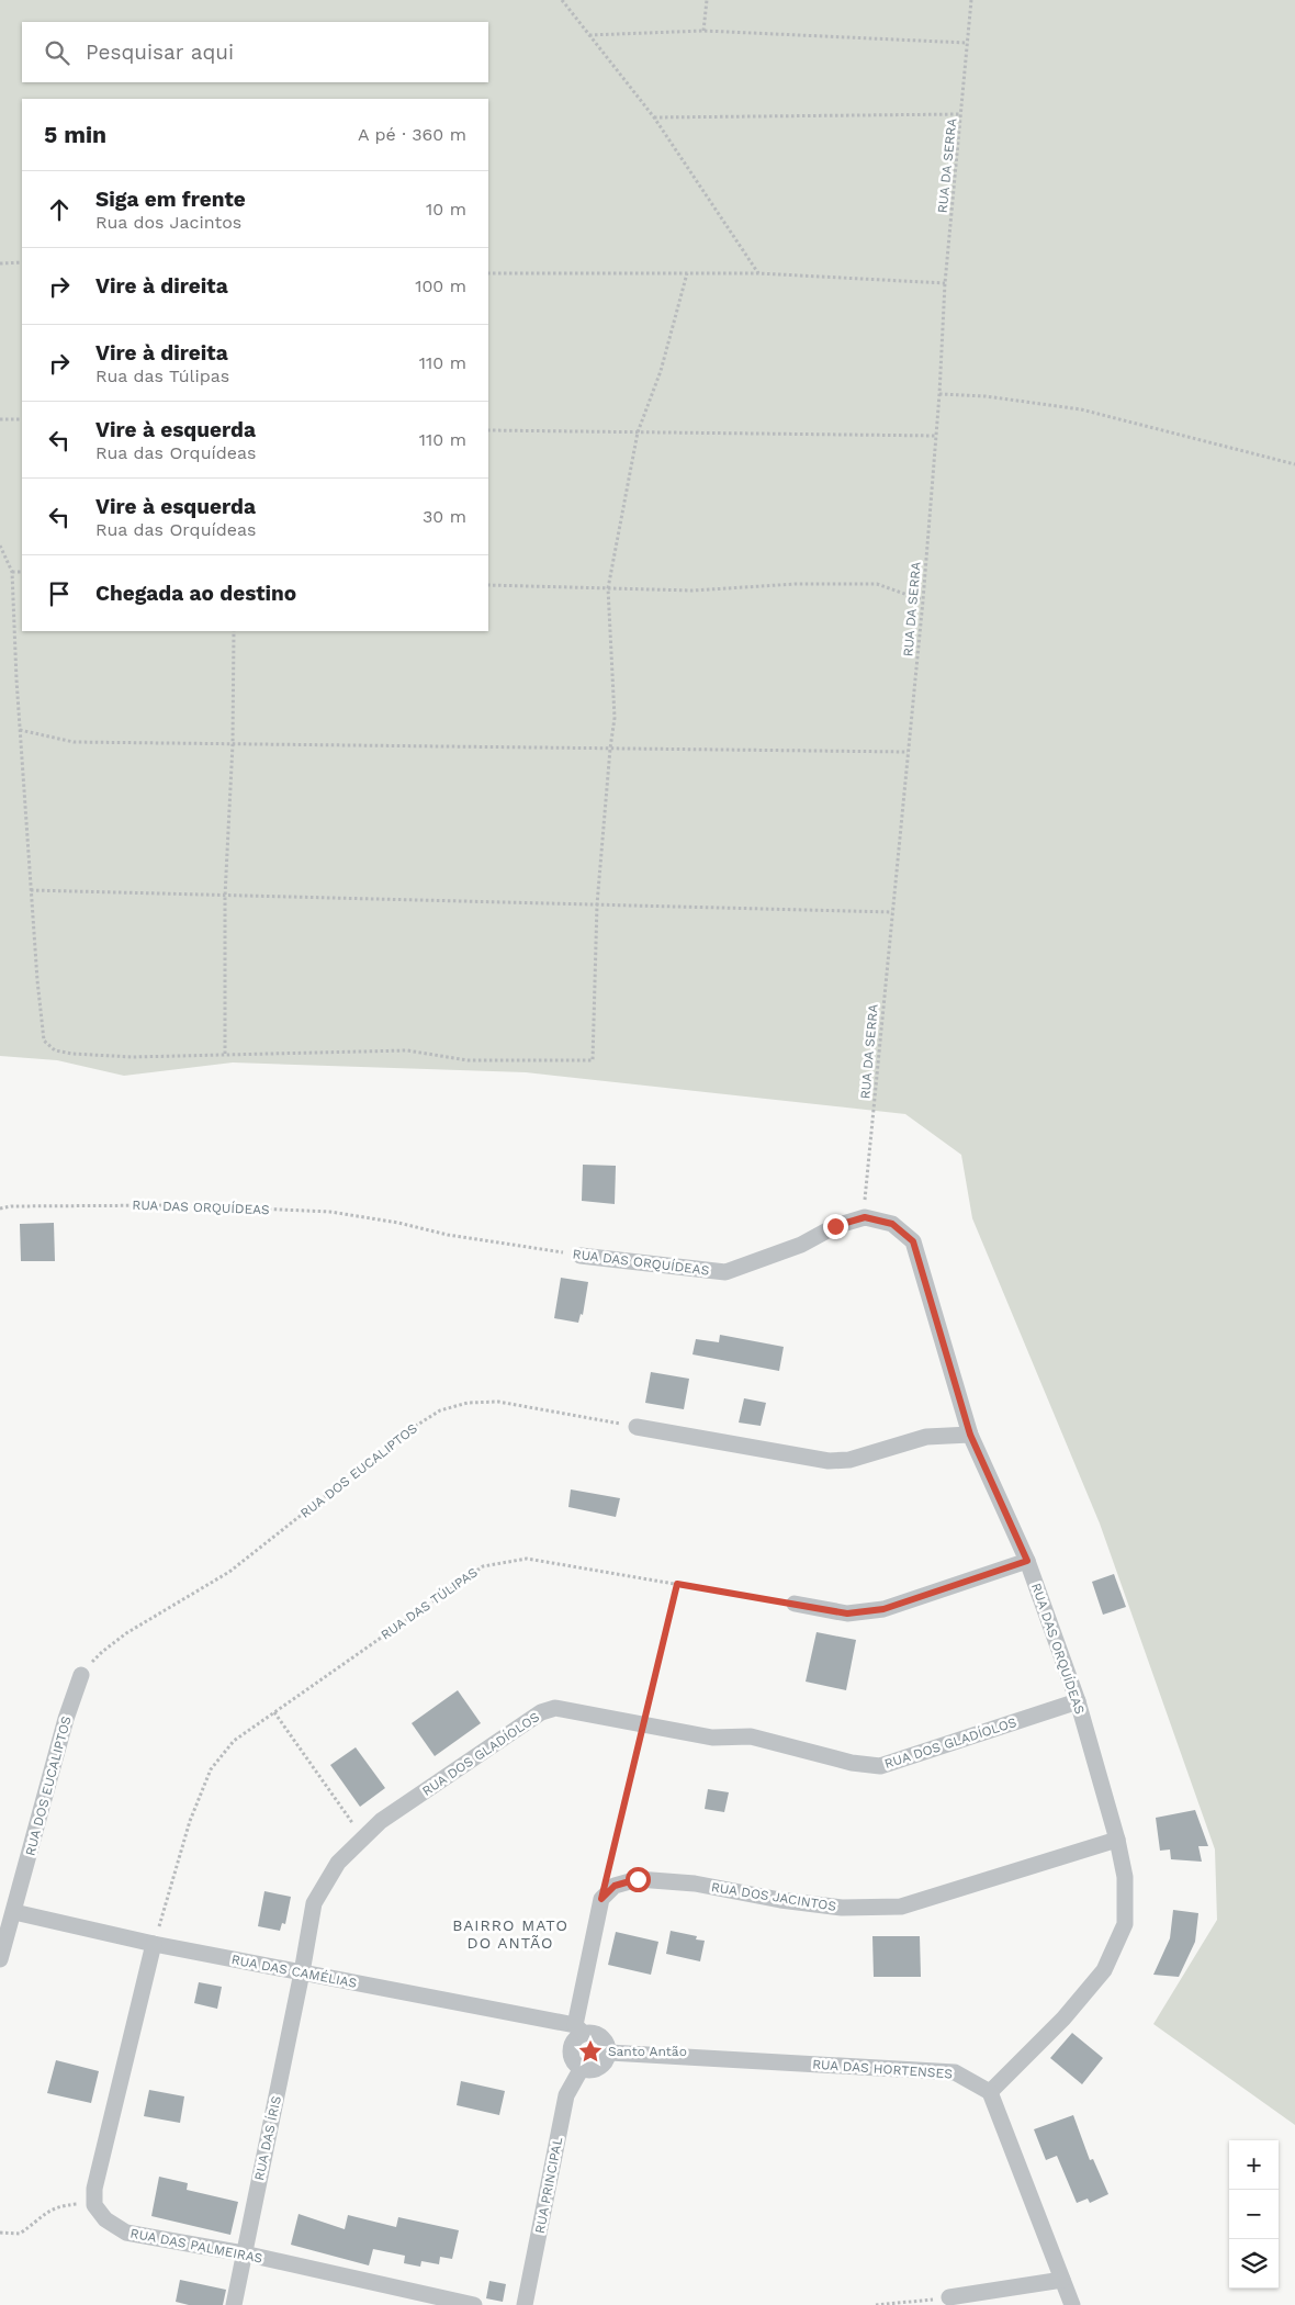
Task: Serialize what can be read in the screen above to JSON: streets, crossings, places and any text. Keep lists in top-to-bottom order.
{
  "streets": {
    "street": [
      "RUA DAS ORQUÍDEAS",
      "RUA DOS EUCALIPTOS",
      "RUA DOS GLADÍOLOS",
      "RUA DOS JACINTOS",
      "RUA DAS CAMÉLIAS",
      "RUA DAS HORTENSES",
      "RUA DAS ÍRIS",
      "RUA PRINCIPAL",
      "RUA DAS PALMEIRAS"
    ],
    "path": ["RUA DA SERRA", "RUA DAS TÚLIPAS"]
  },
  "crossings": [
    ["RUA DA SERRA", "RUA DAS ORQUÍDEAS"],
    ["RUA DAS ORQUÍDEAS", "RUA DOS GLADÍOLOS"],
    ["RUA DAS ORQUÍDEAS", "RUA DOS JACINTOS"],
    ["RUA DAS ORQUÍDEAS", "RUA DAS HORTENSES"],
    ["RUA DOS EUCALIPTOS", "RUA DAS CAMÉLIAS"],
    ["RUA DAS TÚLIPAS", "RUA DAS CAMÉLIAS"],
    ["RUA DOS GLADÍOLOS", "RUA DAS CAMÉLIAS"],
    ["RUA DOS GLADÍOLOS", "RUA DAS ÍRIS"],
    ["RUA DAS CAMÉLIAS", "RUA DAS HORTENSES"],
    ["RUA DAS CAMÉLIAS", "RUA DAS ÍRIS"],
    ["RUA DAS CAMÉLIAS", "RUA PRINCIPAL"],
    ["RUA DAS HORTENSES", "RUA PRINCIPAL"],
    ["RUA DAS ÍRIS", "RUA DAS PALMEIRAS"]
  ],
  "districts": ["BAIRRO MATO DO ANTÃO"],
  "places": {
    "place": ["Santo Antão"]
  },
  "page": {
    "search": "Pesquisar aqui",
    "heading": ["5 min", "A pé · 360 m"],
    "list": [
      ["Siga em frente", "Rua dos Jacintos", "10 m"],
      ["Vire à direita", "100 m"],
      ["Vire à direita", "Rua das Túlipas", "110 m"],
      ["Vire à esquerda", "Rua das Orquídeas", "110 m"],
      ["Vire à esquerda", "Rua das Orquídeas", "30 m"],
      "Chegada ao destino"
    ],
    "map_buttons": ["+", "−"]
  }
}
